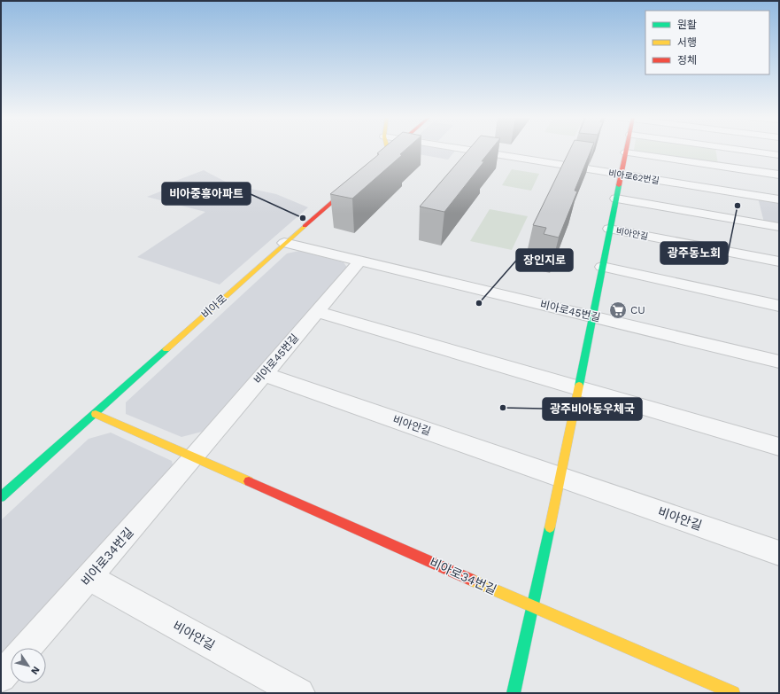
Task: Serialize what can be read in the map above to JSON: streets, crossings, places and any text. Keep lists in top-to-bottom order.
{
  "streets": {
    "street": [
      "비아로62번길",
      "비아안길",
      "비아로",
      "비아로45번길",
      "비아로34번길"
    ]
  },
  "crossings": [
    ["비아로62번길", "비아안길"],
    ["비아안길", "비아로45번길"],
    ["비아안길", "비아로34번길"],
    ["비아로", "비아로45번길"],
    ["비아로", "비아로34번길"],
    ["비아로45번길", "비아로34번길"]
  ],
  "places": {
    "other": [
      "광주동노회",
      "비아중흥아파트",
      "장인지로",
      "광주비아동우체국"
    ],
    "supermarket": ["CU"]
  },
  "legend": ["원활", "서행", "정체"],
  "north": "bottom right"
}
